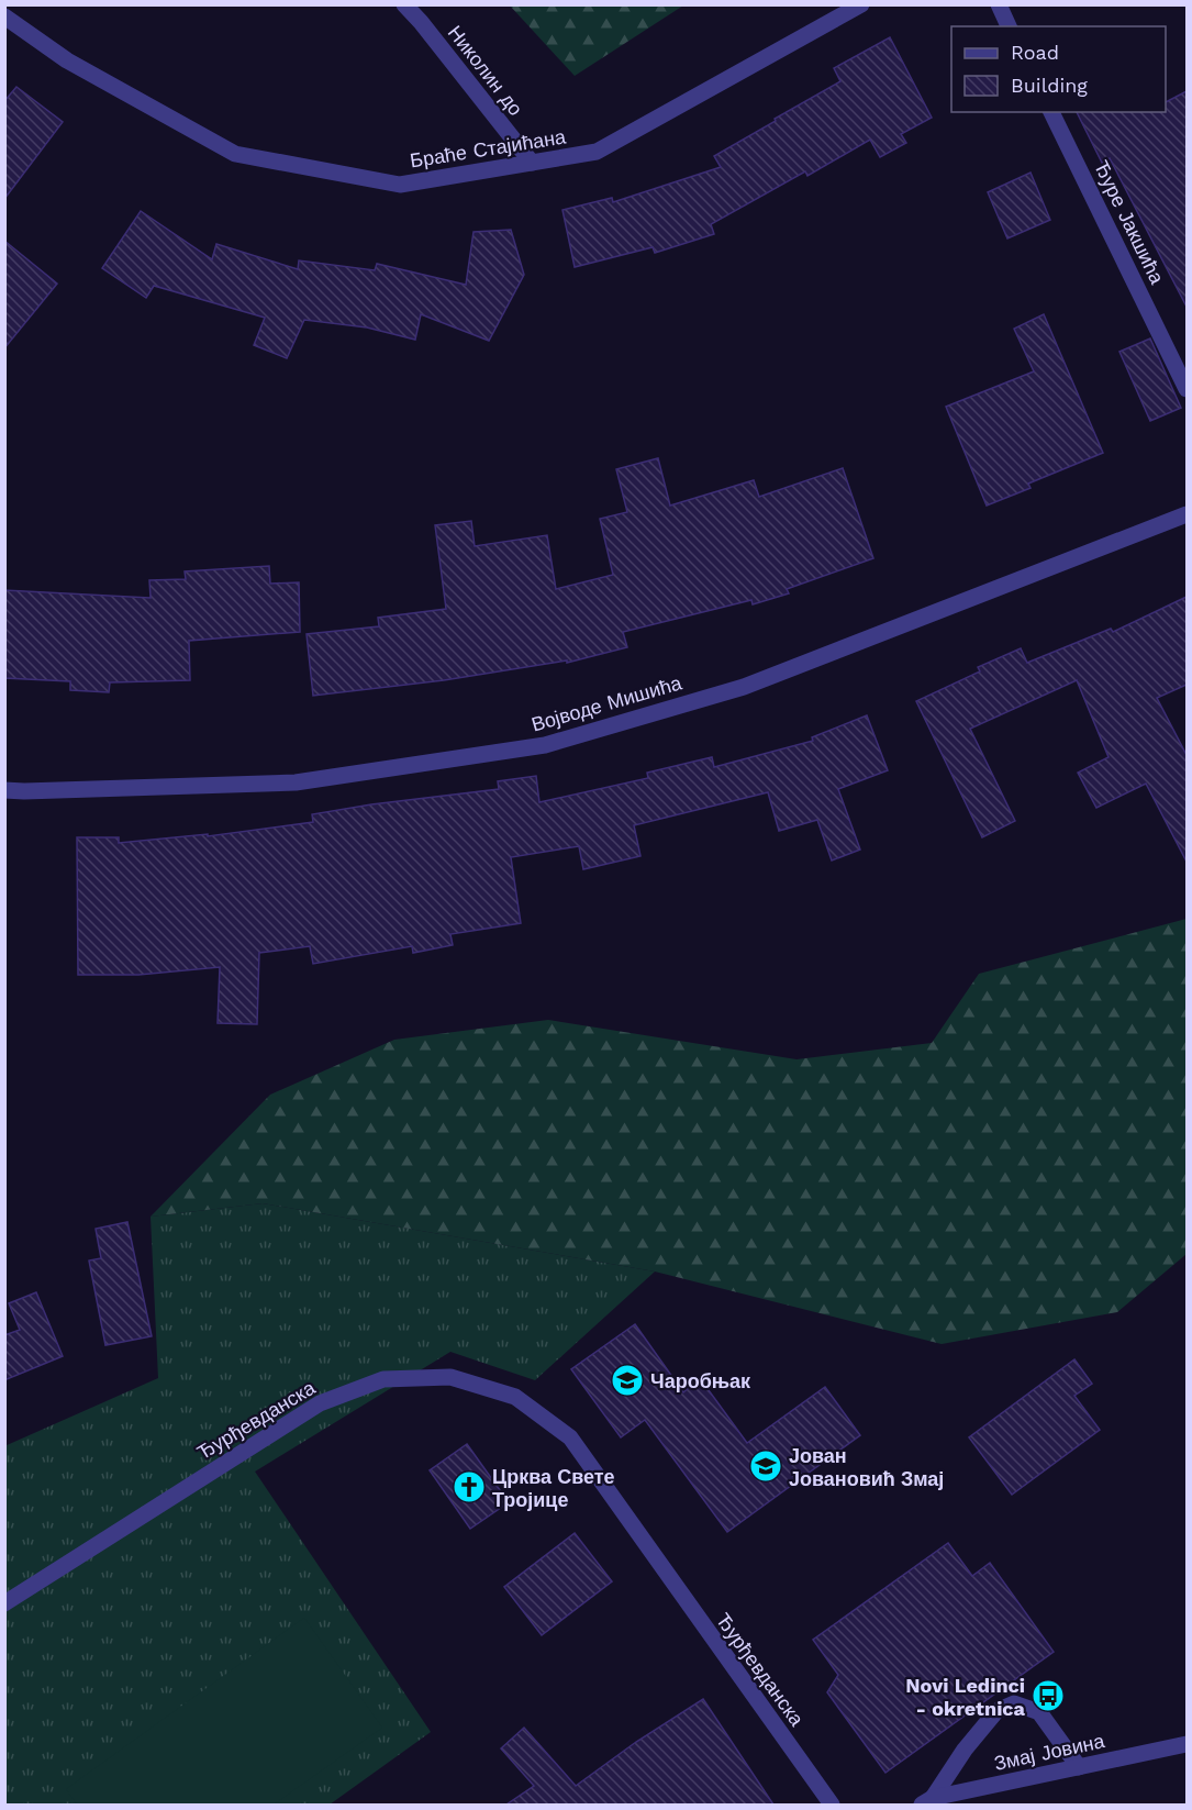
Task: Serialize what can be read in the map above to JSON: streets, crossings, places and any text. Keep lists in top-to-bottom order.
{
  "streets": {
    "street": [
      "Николин до",
      "Браће Стајићана",
      "Ђуре Јакшића",
      "Војводе Мишића",
      "Ђурђевданска",
      "Змај Јовина"
    ]
  },
  "crossings": [
    ["Николин до", "Браће Стајићана"]
  ],
  "places": {
    "school or university": ["Чаробњак", "Јован Јовановић Змај"],
    "church": ["Црква Свете Тројице"],
    "bus stop": ["Novi Ledinci - okretnica"]
  },
  "legend": ["Road", "Building"]
}
